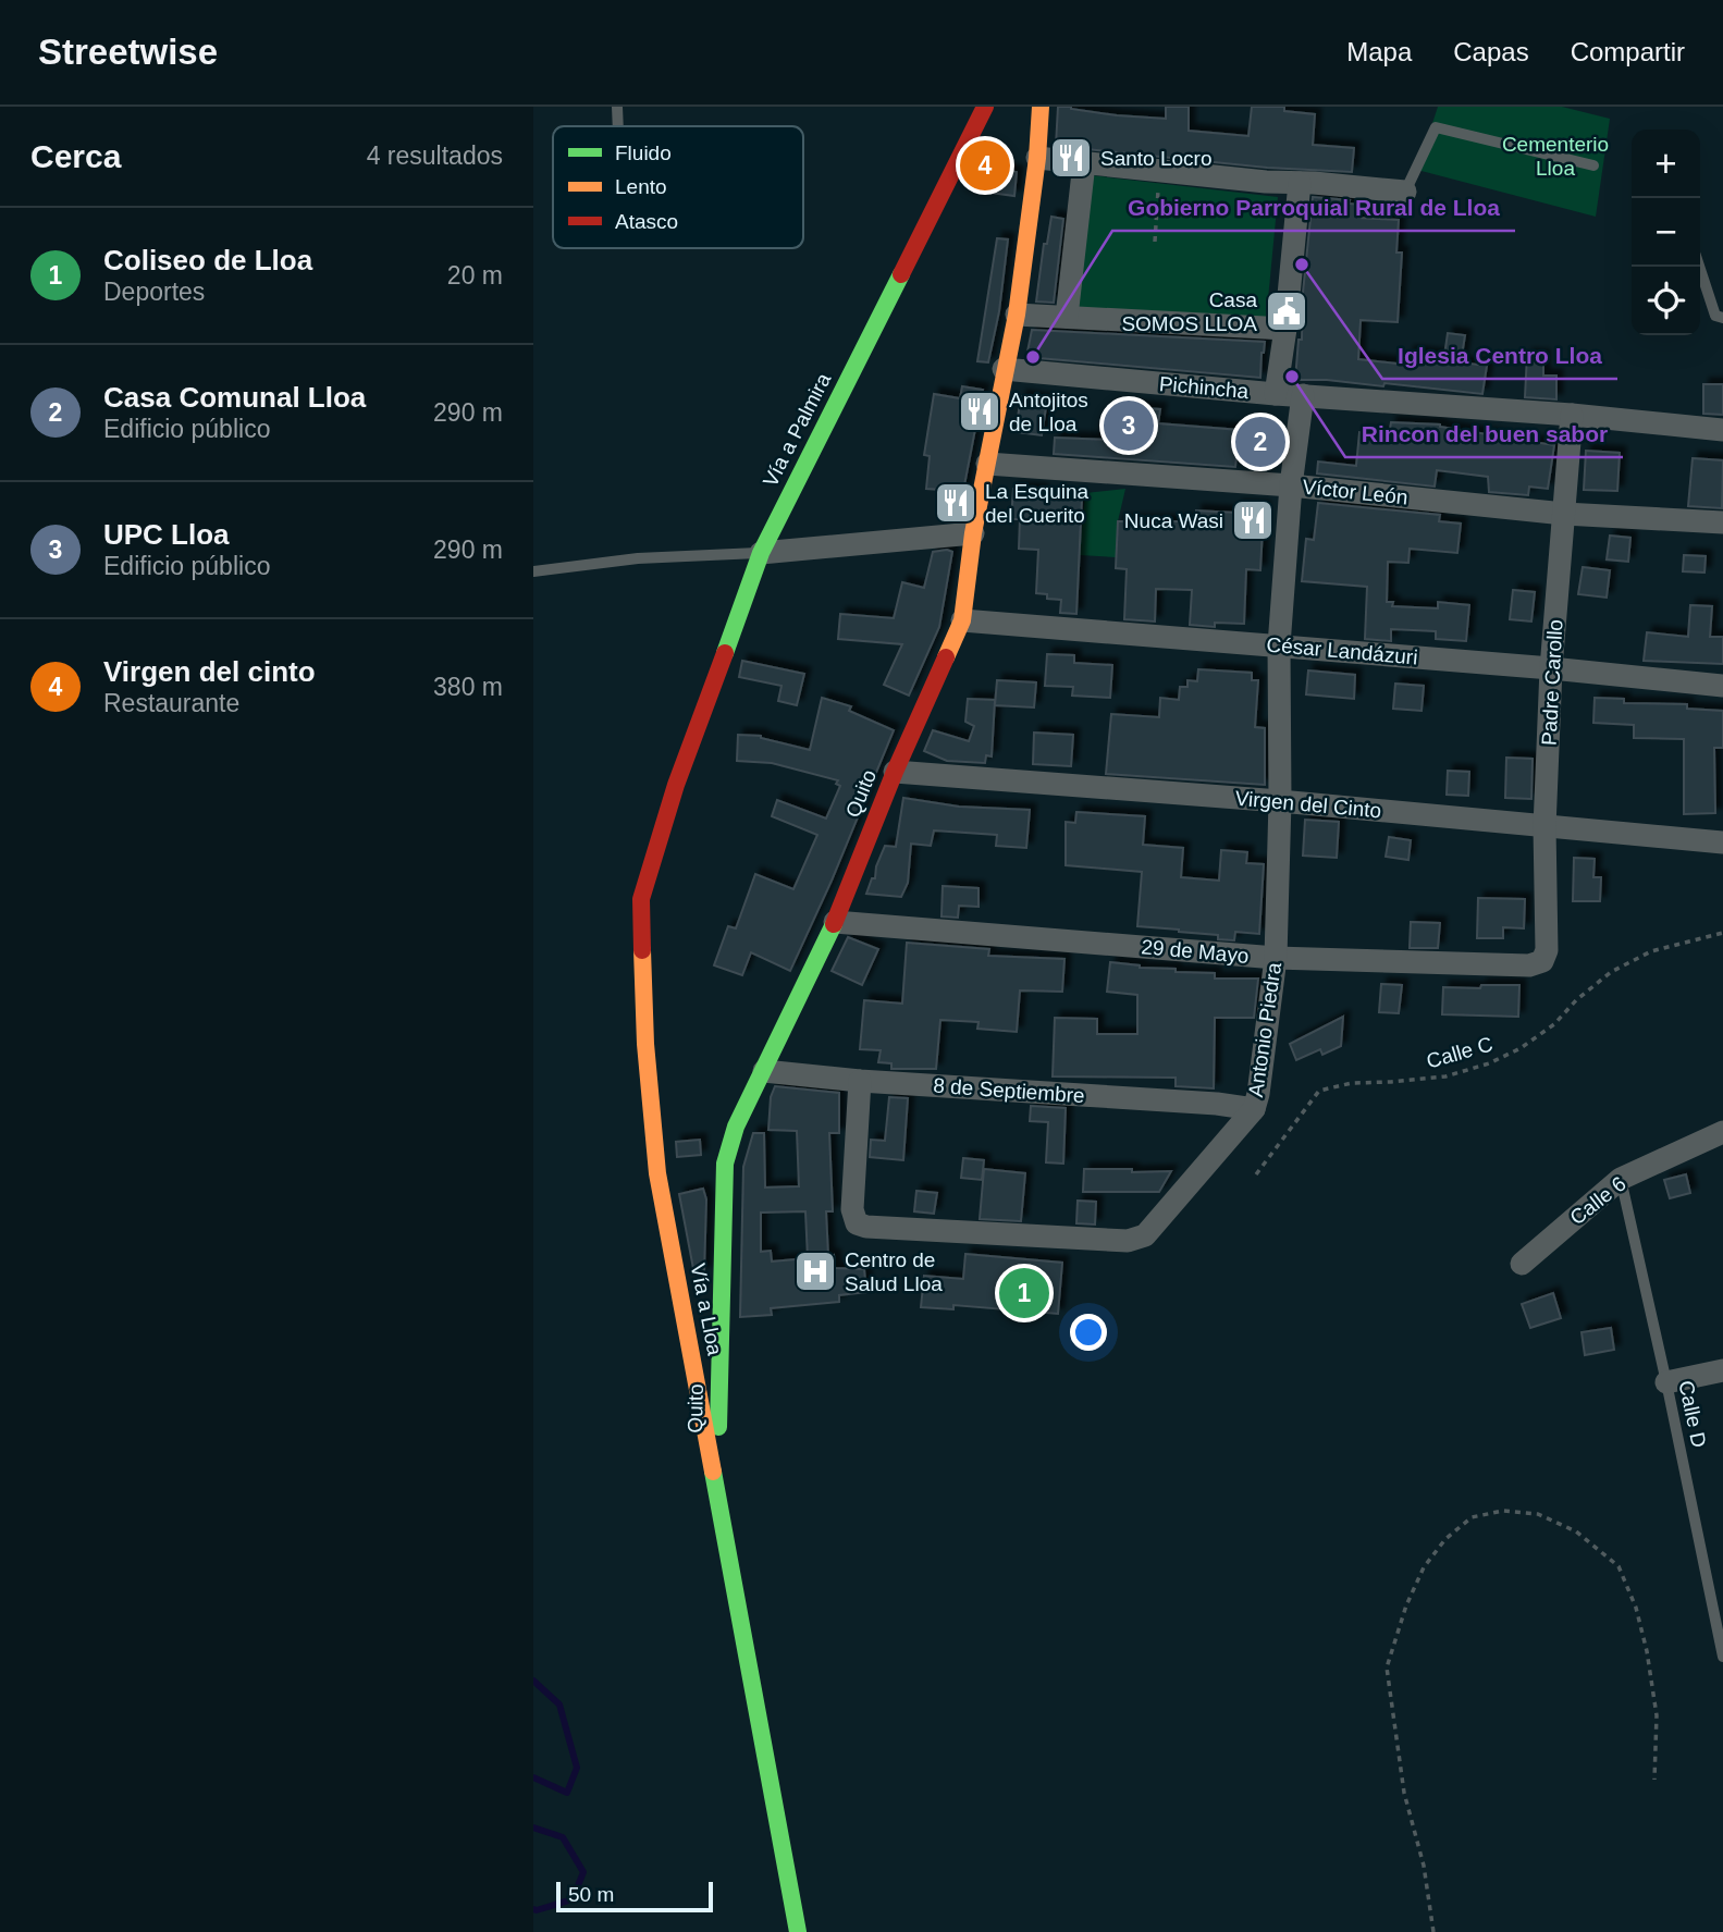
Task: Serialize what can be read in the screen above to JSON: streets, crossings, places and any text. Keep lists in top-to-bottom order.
{
  "streets": {
    "street": [
      "Pichincha",
      "Vía a Palmira",
      "Víctor León",
      "César Landázuri",
      "Padre Carollo",
      "Quito",
      "Virgen del Cinto",
      "29 de Mayo",
      "Antonio Piedra",
      "8 de Septiembre",
      "Calle 6",
      "Vía a Lloa"
    ],
    "lane": ["Calle D"],
    "path": ["Calle C"]
  },
  "crossings": [
    ["Pichincha", "Padre Carollo"],
    ["Pichincha", "Quito"],
    ["Pichincha", "Antonio Piedra"],
    ["Vía a Palmira", "Vía a Lloa"],
    ["Víctor León", "Padre Carollo"],
    ["Víctor León", "Quito"],
    ["Víctor León", "Antonio Piedra"],
    ["César Landázuri", "Padre Carollo"],
    ["César Landázuri", "Quito"],
    ["César Landázuri", "Antonio Piedra"],
    ["Padre Carollo", "Virgen del Cinto"],
    ["Padre Carollo", "29 de Mayo"],
    ["Quito", "Virgen del Cinto"],
    ["Quito", "29 de Mayo"],
    ["Quito", "8 de Septiembre"],
    ["Quito", "Vía a Lloa"],
    ["Virgen del Cinto", "Antonio Piedra"],
    ["29 de Mayo", "Antonio Piedra"],
    ["Antonio Piedra", "8 de Septiembre"],
    ["Calle 6", "Calle D"]
  ],
  "parks": ["Cementerio Lloa"],
  "places": {
    "restaurant": [
      "Santo Locro",
      "Antojitos de Lloa",
      "La Esquina del Cuerito",
      "Nuca Wasi"
    ],
    "other": ["Iglesia Centro Lloa", "Gobierno Parroquial Rural de Lloa", "Rincon del buen sabor"],
    "public building": ["Casa SOMOS LLOA"],
    "hospital": ["Centro de Salud Lloa"]
  },
  "legend": ["Fluido", "Lento", "Atasco"],
  "scale_bar": "50 m",
  "page": {
    "header": "Streetwise",
    "nav": ["Mapa", "Capas", "Compartir"],
    "heading": ["Cerca", "4 resultados"],
    "map_buttons": ["+", "−"],
    "pins": [
      "4",
      "3",
      "2",
      "1"
    ],
    "list": [
      {
        "mark": "1",
        "name": "Coliseo de Lloa",
        "note": "Deportes",
        "value": "20 m"
      },
      {
        "mark": "2",
        "name": "Casa Comunal Lloa",
        "note": "Edificio público",
        "value": "290 m"
      },
      {
        "mark": "3",
        "name": "UPC Lloa",
        "note": "Edificio público",
        "value": "290 m"
      },
      {
        "mark": "4",
        "name": "Virgen del cinto",
        "note": "Restaurante",
        "value": "380 m"
      }
    ],
    "scale": "50 m"
  }
}
